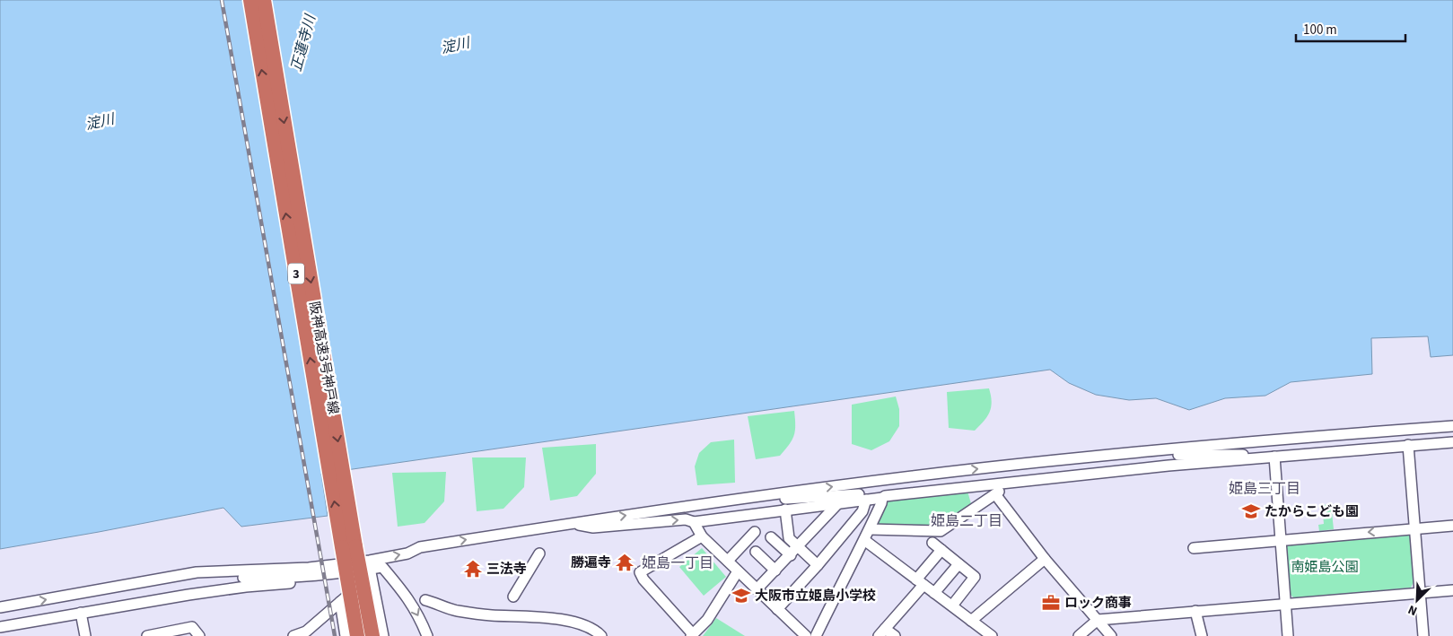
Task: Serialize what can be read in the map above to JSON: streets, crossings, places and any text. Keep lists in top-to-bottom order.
{
  "streets": {
    "highway": ["3", "阪神高速3号神戸線"]
  },
  "districts": ["姫島三丁目", "姫島二丁目", "姫島一丁目"],
  "water": ["正蓮寺川", "淀川"],
  "parks": ["南姫島公園"],
  "places": {
    "school or university": ["たからこども園", "大阪市立姫島小学校"],
    "temple": ["勝遍寺", "三法寺"],
    "office": ["ロック商事"]
  },
  "scale_bar": "100 m",
  "north": "bottom left"
}
